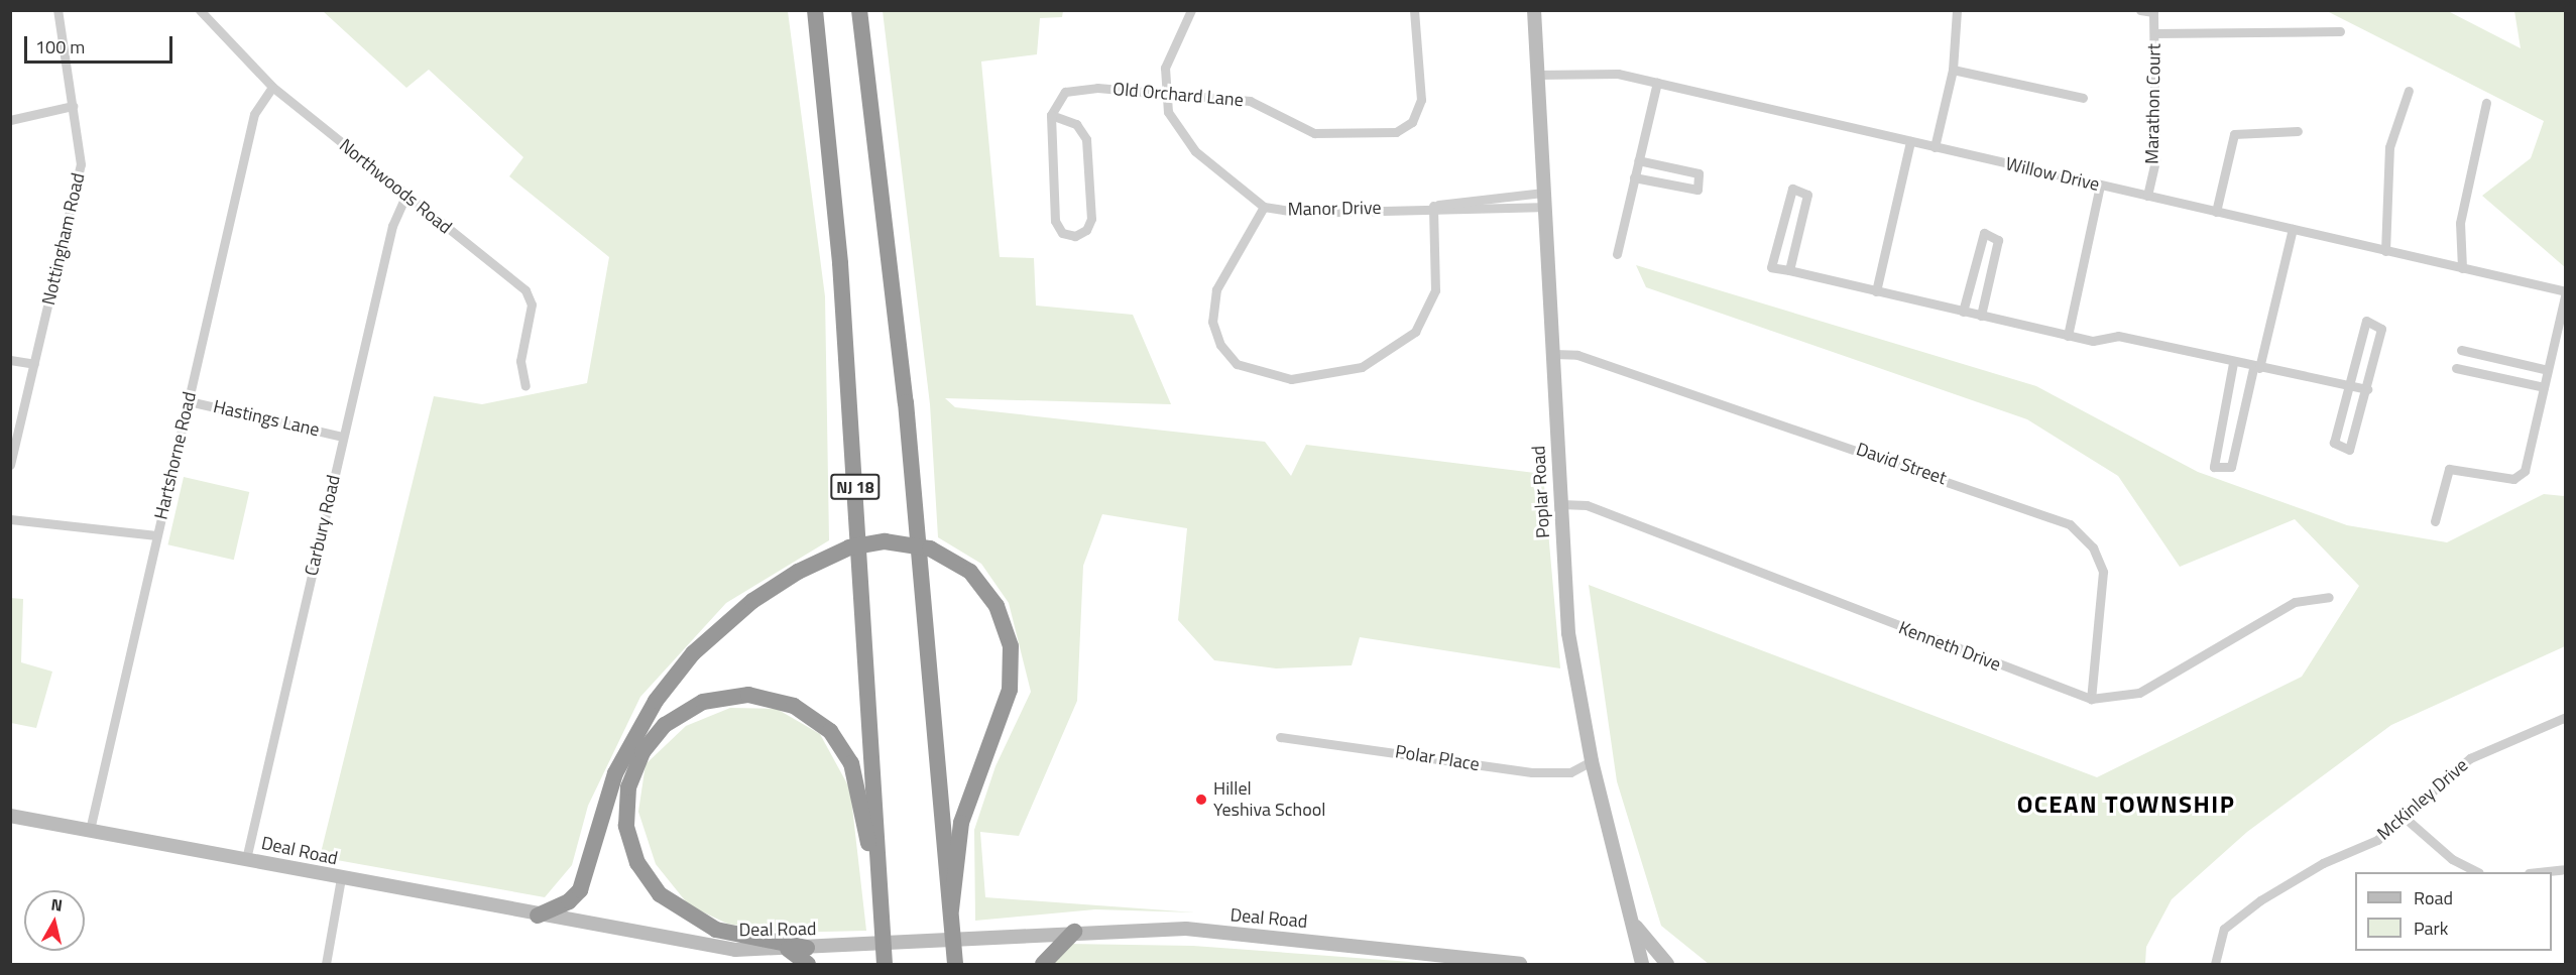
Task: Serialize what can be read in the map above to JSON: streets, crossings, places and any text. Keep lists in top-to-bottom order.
{
  "streets": {
    "highway": ["NJ 18"],
    "street": [
      "Old Orchard Lane",
      "Marathon Court",
      "Willow Drive",
      "Northwoods Road",
      "Manor Drive",
      "Nottingham Road",
      "Hastings Lane",
      "Hartshorne Road",
      "David Street",
      "Poplar Road",
      "Carbury Road",
      "Kenneth Drive",
      "Polar Place",
      "McKinley Drive",
      "Deal Road"
    ]
  },
  "crossings": [
    ["Old Orchard Lane", "Manor Drive"],
    ["Marathon Court", "Willow Drive"],
    ["Willow Drive", "Poplar Road"],
    ["Northwoods Road", "Hartshorne Road"],
    ["Northwoods Road", "Carbury Road"],
    ["Manor Drive", "Poplar Road"],
    ["Hastings Lane", "Hartshorne Road"],
    ["Hastings Lane", "Carbury Road"],
    ["Hartshorne Road", "Deal Road"],
    ["David Street", "Poplar Road"],
    ["David Street", "Kenneth Drive"],
    ["Poplar Road", "Kenneth Drive"],
    ["Poplar Road", "Polar Place"],
    ["Carbury Road", "Deal Road"]
  ],
  "districts": ["OCEAN TOWNSHIP"],
  "places": ["Hillel Yeshiva School"],
  "legend": ["Road", "Park"],
  "scale_bar": "100 m",
  "north": "top"
}
